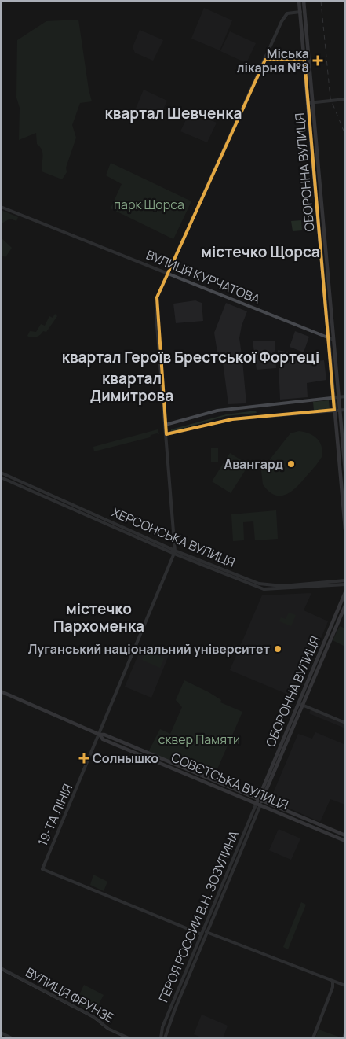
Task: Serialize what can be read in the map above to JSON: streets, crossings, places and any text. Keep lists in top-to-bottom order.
{
  "streets": {
    "main road": ["ОБОРОННА ВУЛИЦЯ", "СОВЄТСЬКА ВУЛИЦЯ"],
    "street": [
      "ВУЛИЦЯ КУРЧАТОВА",
      "ХЕРСОНСЬКА ВУЛИЦЯ",
      "19-ТА ЛІНІЯ",
      "ГЕРОЯ РОССИИ В.Н. ЗОЗУЛИНА",
      "ВУЛИЦЯ ФРУНЗЕ"
    ]
  },
  "crossings": [
    ["ОБОРОННА ВУЛИЦЯ", "ВУЛИЦЯ КУРЧАТОВА"],
    ["ОБОРОННА ВУЛИЦЯ", "СОВЄТСЬКА ВУЛИЦЯ"],
    ["ОБОРОННА ВУЛИЦЯ", "ГЕРОЯ РОССИИ В.Н. ЗОЗУЛИНА"],
    ["ХЕРСОНСЬКА ВУЛИЦЯ", "19-ТА ЛІНІЯ"],
    ["СОВЄТСЬКА ВУЛИЦЯ", "19-ТА ЛІНІЯ"],
    ["СОВЄТСЬКА ВУЛИЦЯ", "ГЕРОЯ РОССИИ В.Н. ЗОЗУЛИНА"],
    ["19-ТА ЛІНІЯ", "ГЕРОЯ РОССИИ В.Н. ЗОЗУЛИНА"]
  ],
  "districts": [
    "квартал Шевченка",
    "містечко Щорса",
    "квартал Героїв Брестської Фортеці",
    "квартал Димитрова",
    "містечко Пархоменка"
  ],
  "parks": ["парк Щорса", "сквер Памяти"],
  "places": {
    "health": ["Міська лікарня №8", "Солнышко"],
    "other": ["Авангард", "Луганський національний університет"]
  }
}
